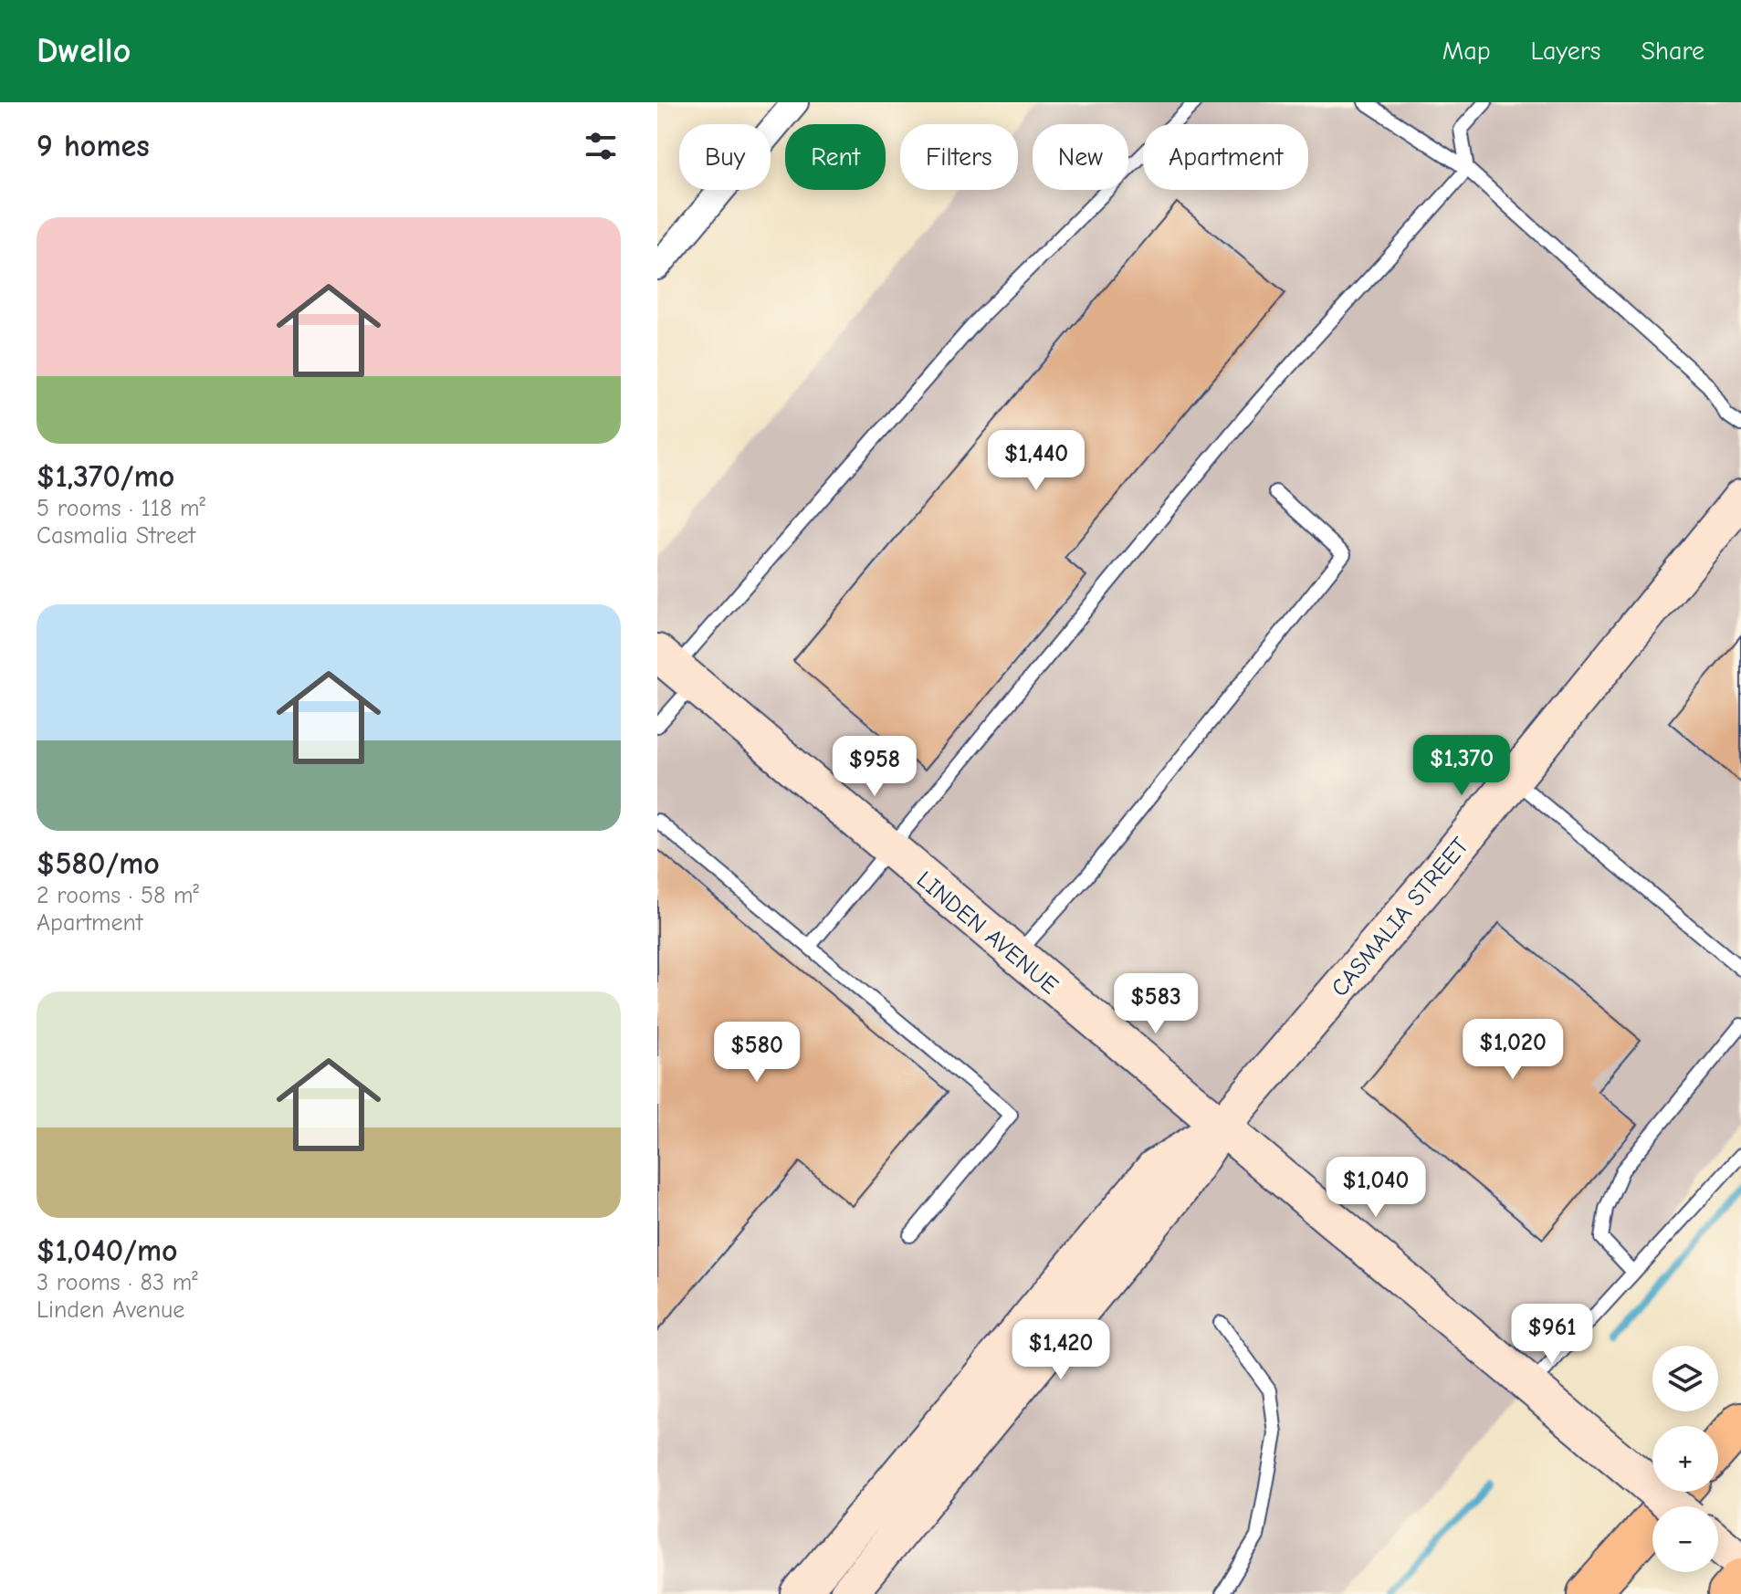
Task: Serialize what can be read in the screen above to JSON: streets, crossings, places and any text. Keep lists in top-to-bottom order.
{
  "streets": {
    "street": ["CASMALIA STREET", "LINDEN AVENUE"]
  },
  "crossings": [
    ["CASMALIA STREET", "LINDEN AVENUE"]
  ],
  "page": {
    "header": "Dwello",
    "nav": ["Map", "Layers", "Share"],
    "heading": "9 homes",
    "chip": [
      "Buy",
      "Rent",
      "Filters",
      "New",
      "Apartment"
    ],
    "list": [
      {
        "name": "$1,370/mo",
        "note": "5 rooms · 118 m² · Casmalia Street"
      },
      {
        "name": "$580/mo",
        "note": "2 rooms · 58 m² · Apartment"
      },
      {
        "name": "$1,040/mo",
        "note": "3 rooms · 83 m² · Linden Avenue"
      }
    ],
    "price": [
      "$1,440",
      "$1,370",
      "$958",
      "$583",
      "$1,020",
      "$580",
      "$1,040",
      "$961",
      "$1,420"
    ],
    "map_buttons": ["+", "−"]
  }
}
